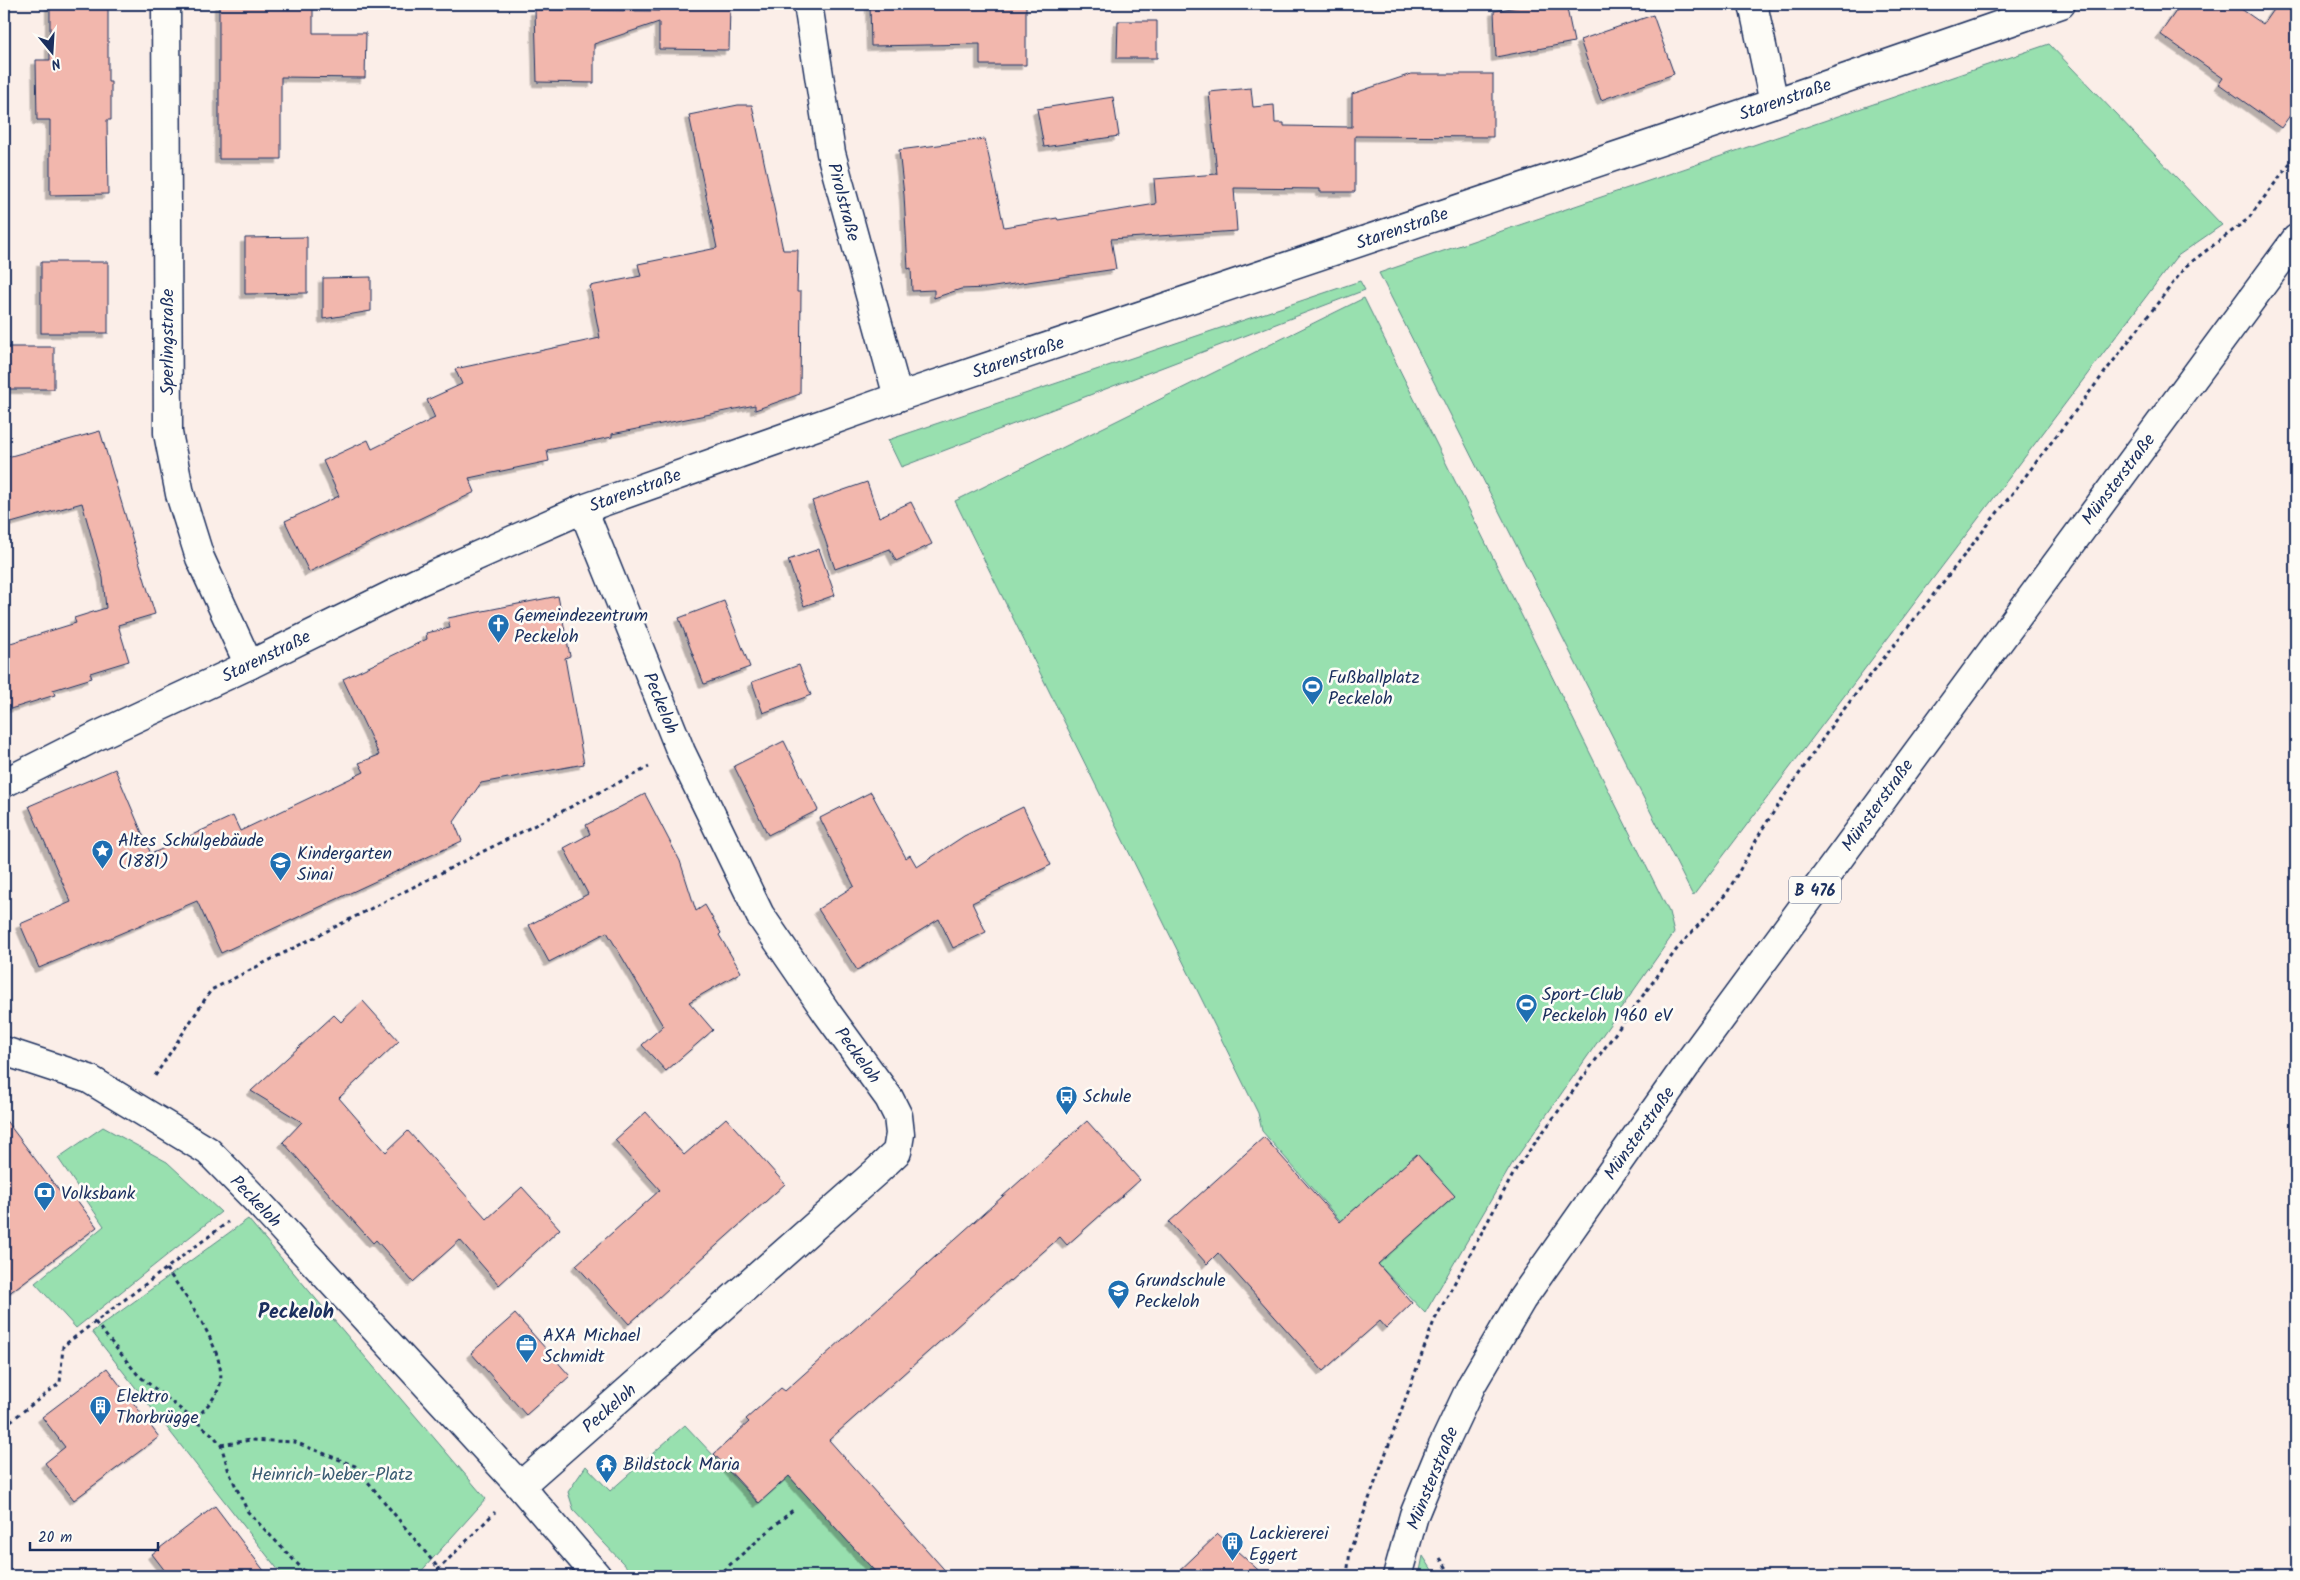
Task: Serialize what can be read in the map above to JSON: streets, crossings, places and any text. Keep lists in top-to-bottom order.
{
  "streets": {
    "street": [
      "Starenstraße",
      "Pirolstraße",
      "Sperlingstraße",
      "Münsterstraße",
      "Peckeloh",
      "B 476"
    ]
  },
  "crossings": [
    ["Starenstraße", "Pirolstraße"],
    ["Starenstraße", "Sperlingstraße"],
    ["Starenstraße", "Peckeloh"]
  ],
  "districts": ["Peckeloh"],
  "parks": ["Heinrich-Weber-Platz"],
  "places": {
    "church": ["Gemeindezentrum Peckeloh"],
    "sports": ["Fußballplatz Peckeloh", "Sport-Club Peckeloh 1960 eV"],
    "place": ["Altes Schulgebäude (1881)"],
    "school or university": ["Kindergarten Sinai", "Grundschule Peckeloh"],
    "bus stop": ["Schule"],
    "bank": ["Volksbank"],
    "office": ["AXA Michael Schmidt"],
    "building": ["Elektro Thorbrügge", "Lackiererei Eggert"],
    "temple": ["Bildstock Maria"]
  },
  "scale_bar": "20 m",
  "north": "bottom"
}
